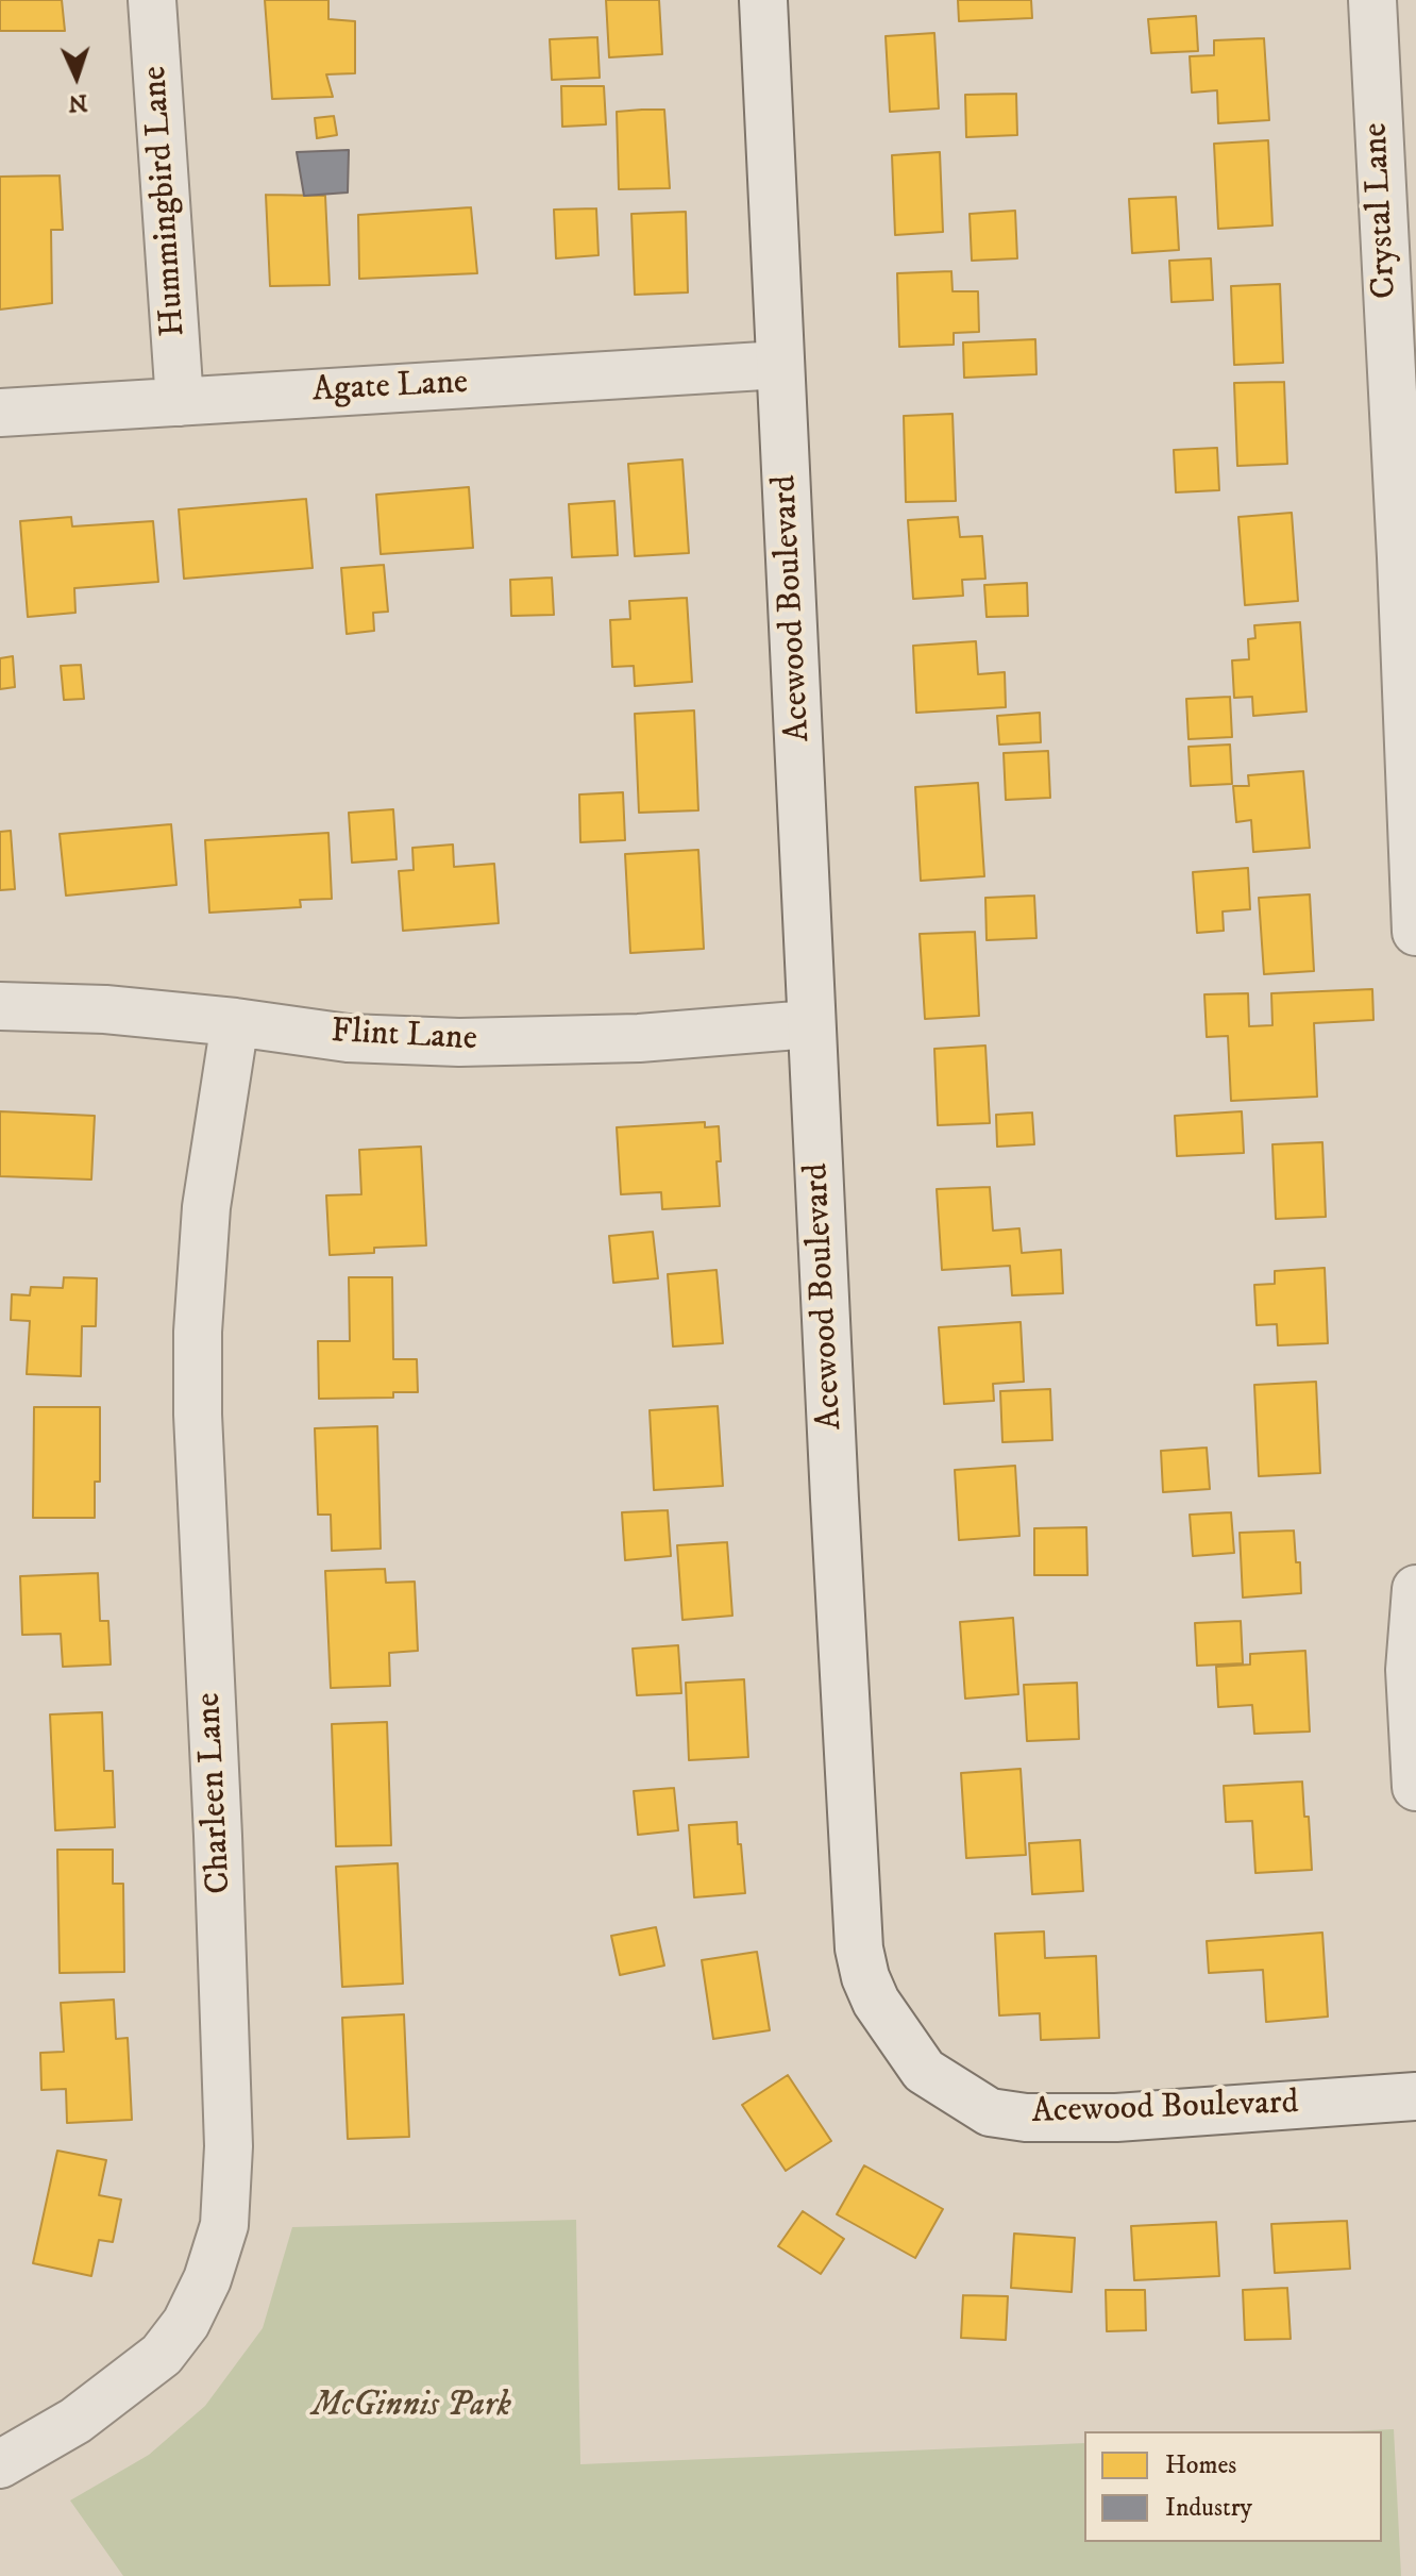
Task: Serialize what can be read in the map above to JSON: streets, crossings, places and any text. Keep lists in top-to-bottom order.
{
  "streets": {
    "street": [
      "Hummingbird Lane",
      "Crystal Lane",
      "Agate Lane",
      "Acewood Boulevard",
      "Flint Lane",
      "Charleen Lane"
    ]
  },
  "crossings": [
    ["Hummingbird Lane", "Agate Lane"],
    ["Agate Lane", "Acewood Boulevard"],
    ["Acewood Boulevard", "Flint Lane"],
    ["Flint Lane", "Charleen Lane"]
  ],
  "parks": ["McGinnis Park"],
  "legend": ["Homes", "Industry"],
  "north": "bottom"
}
